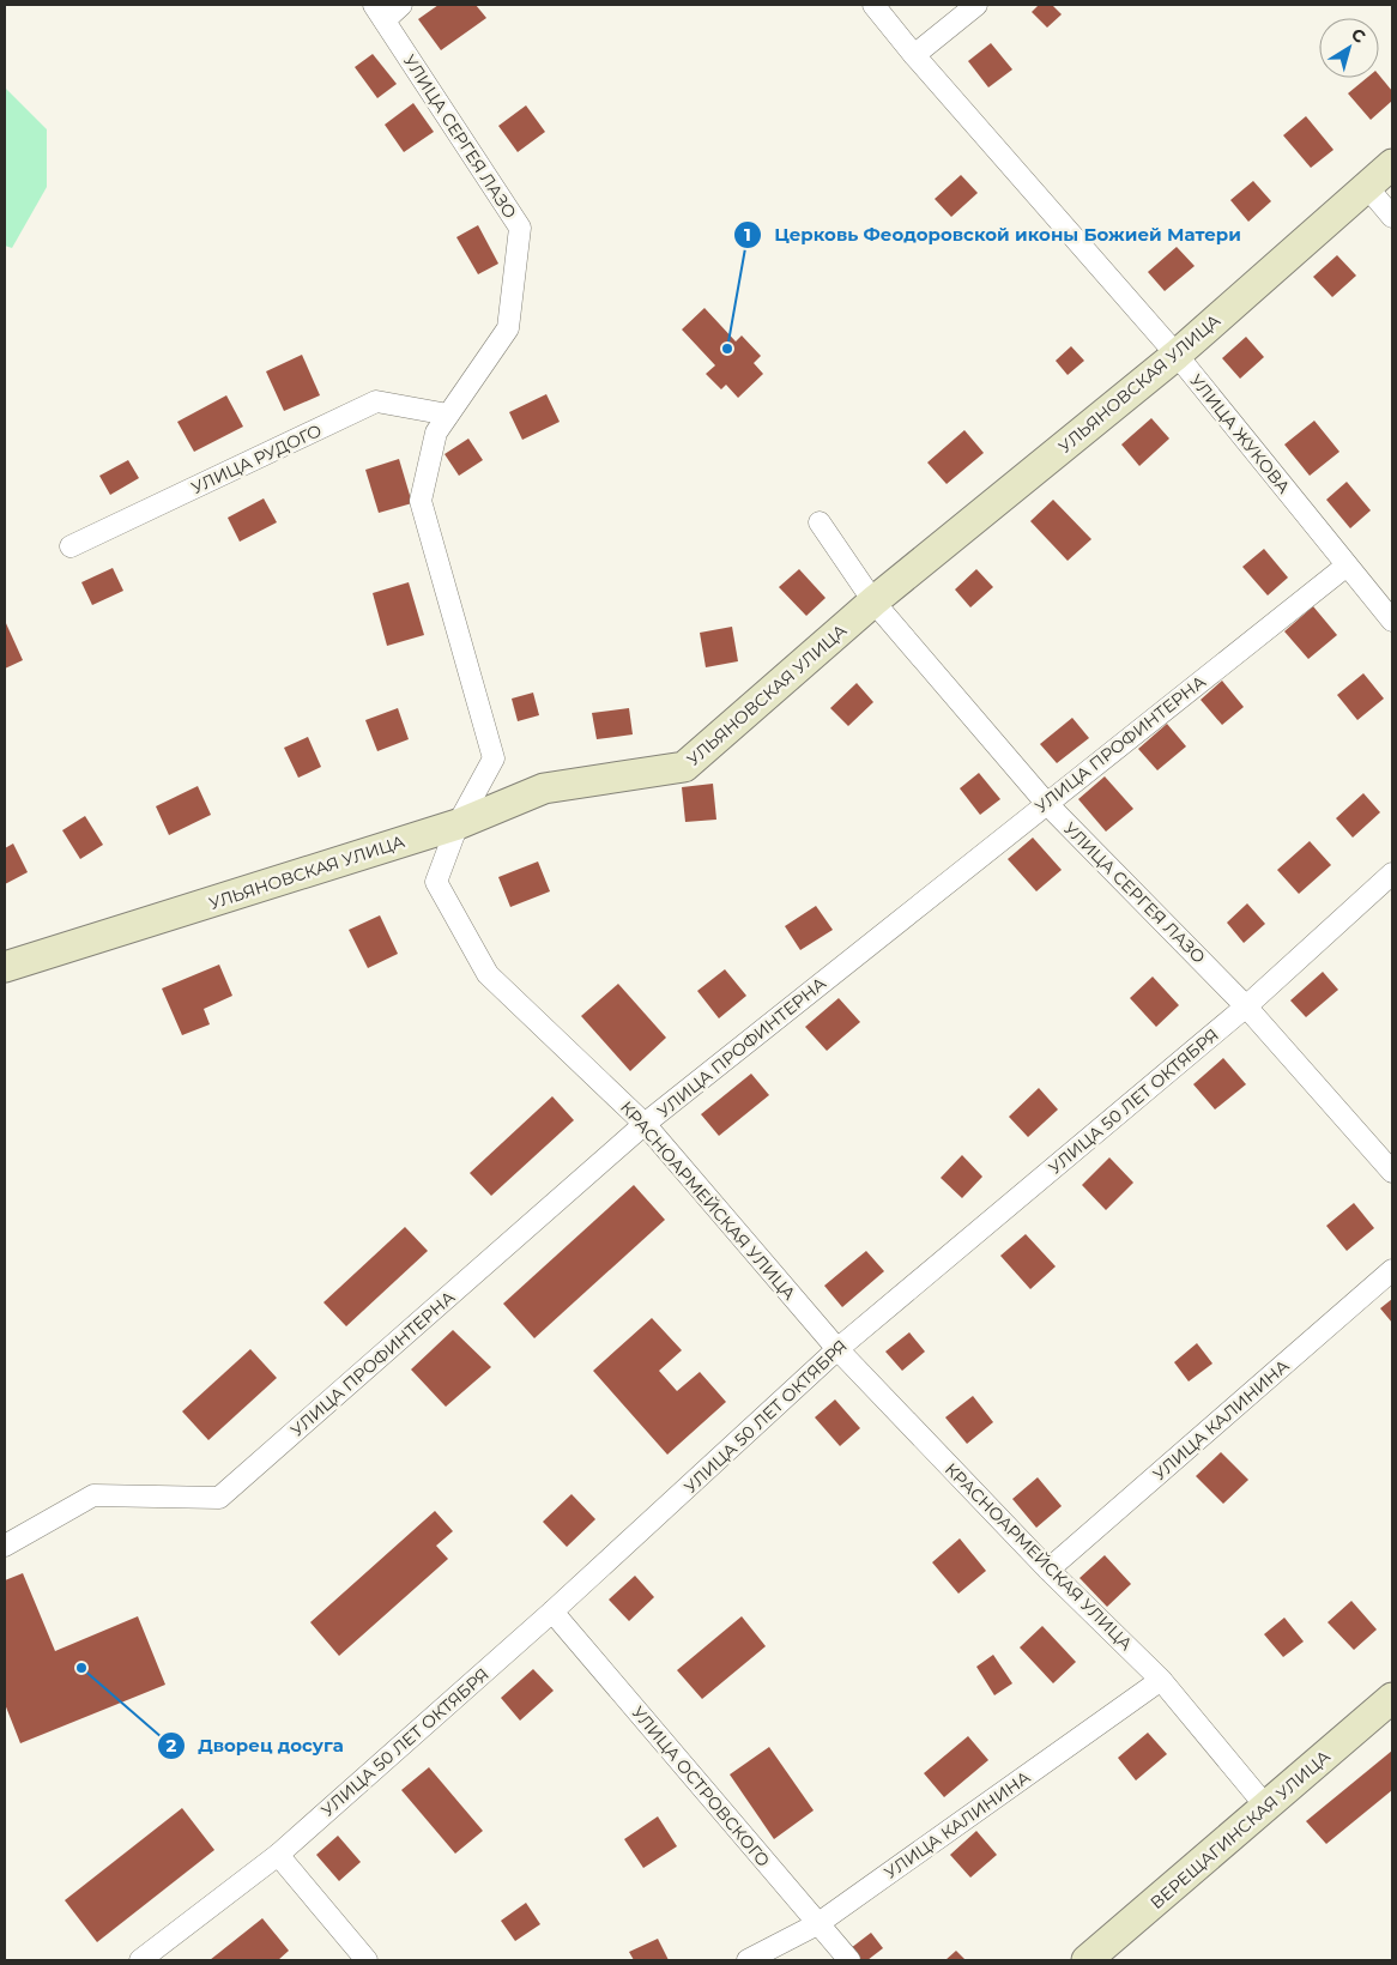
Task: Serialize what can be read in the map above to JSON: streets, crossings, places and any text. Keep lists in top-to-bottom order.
{
  "streets": {
    "street": [
      "УЛИЦА СЕРГЕЯ ЛАЗО",
      "УЛЬЯНОВСКАЯ УЛИЦА",
      "УЛИЦА ЖУКОВА",
      "УЛИЦА РУДОГО",
      "УЛИЦА ПРОФИНТЕРНА",
      "УЛИЦА 50 ЛЕТ ОКТЯБРЯ",
      "КРАСНОАРМЕЙСКАЯ УЛИЦА",
      "УЛИЦА КАЛИНИНА",
      "УЛИЦА ОСТРОВСКОГО",
      "ВЕРЕЩАГИНСКАЯ УЛИЦА"
    ]
  },
  "crossings": [
    ["УЛИЦА СЕРГЕЯ ЛАЗО", "УЛЬЯНОВСКАЯ УЛИЦА"],
    ["УЛИЦА СЕРГЕЯ ЛАЗО", "УЛИЦА РУДОГО"],
    ["УЛИЦА СЕРГЕЯ ЛАЗО", "УЛИЦА ПРОФИНТЕРНА"],
    ["УЛИЦА СЕРГЕЯ ЛАЗО", "УЛИЦА 50 ЛЕТ ОКТЯБРЯ"],
    ["УЛИЦА СЕРГЕЯ ЛАЗО", "КРАСНОАРМЕЙСКАЯ УЛИЦА"],
    ["УЛЬЯНОВСКАЯ УЛИЦА", "УЛИЦА ЖУКОВА"],
    ["УЛЬЯНОВСКАЯ УЛИЦА", "КРАСНОАРМЕЙСКАЯ УЛИЦА"],
    ["УЛИЦА ЖУКОВА", "УЛИЦА ПРОФИНТЕРНА"],
    ["УЛИЦА ПРОФИНТЕРНА", "КРАСНОАРМЕЙСКАЯ УЛИЦА"],
    ["УЛИЦА 50 ЛЕТ ОКТЯБРЯ", "КРАСНОАРМЕЙСКАЯ УЛИЦА"],
    ["УЛИЦА 50 ЛЕТ ОКТЯБРЯ", "УЛИЦА ОСТРОВСКОГО"],
    ["КРАСНОАРМЕЙСКАЯ УЛИЦА", "УЛИЦА КАЛИНИНА"],
    ["КРАСНОАРМЕЙСКАЯ УЛИЦА", "ВЕРЕЩАГИНСКАЯ УЛИЦА"],
    ["УЛИЦА КАЛИНИНА", "УЛИЦА ОСТРОВСКОГО"]
  ],
  "places": ["Церковь Феодоровской иконы Божией Матери", "Дворец досуга"],
  "north": "top right"
}
